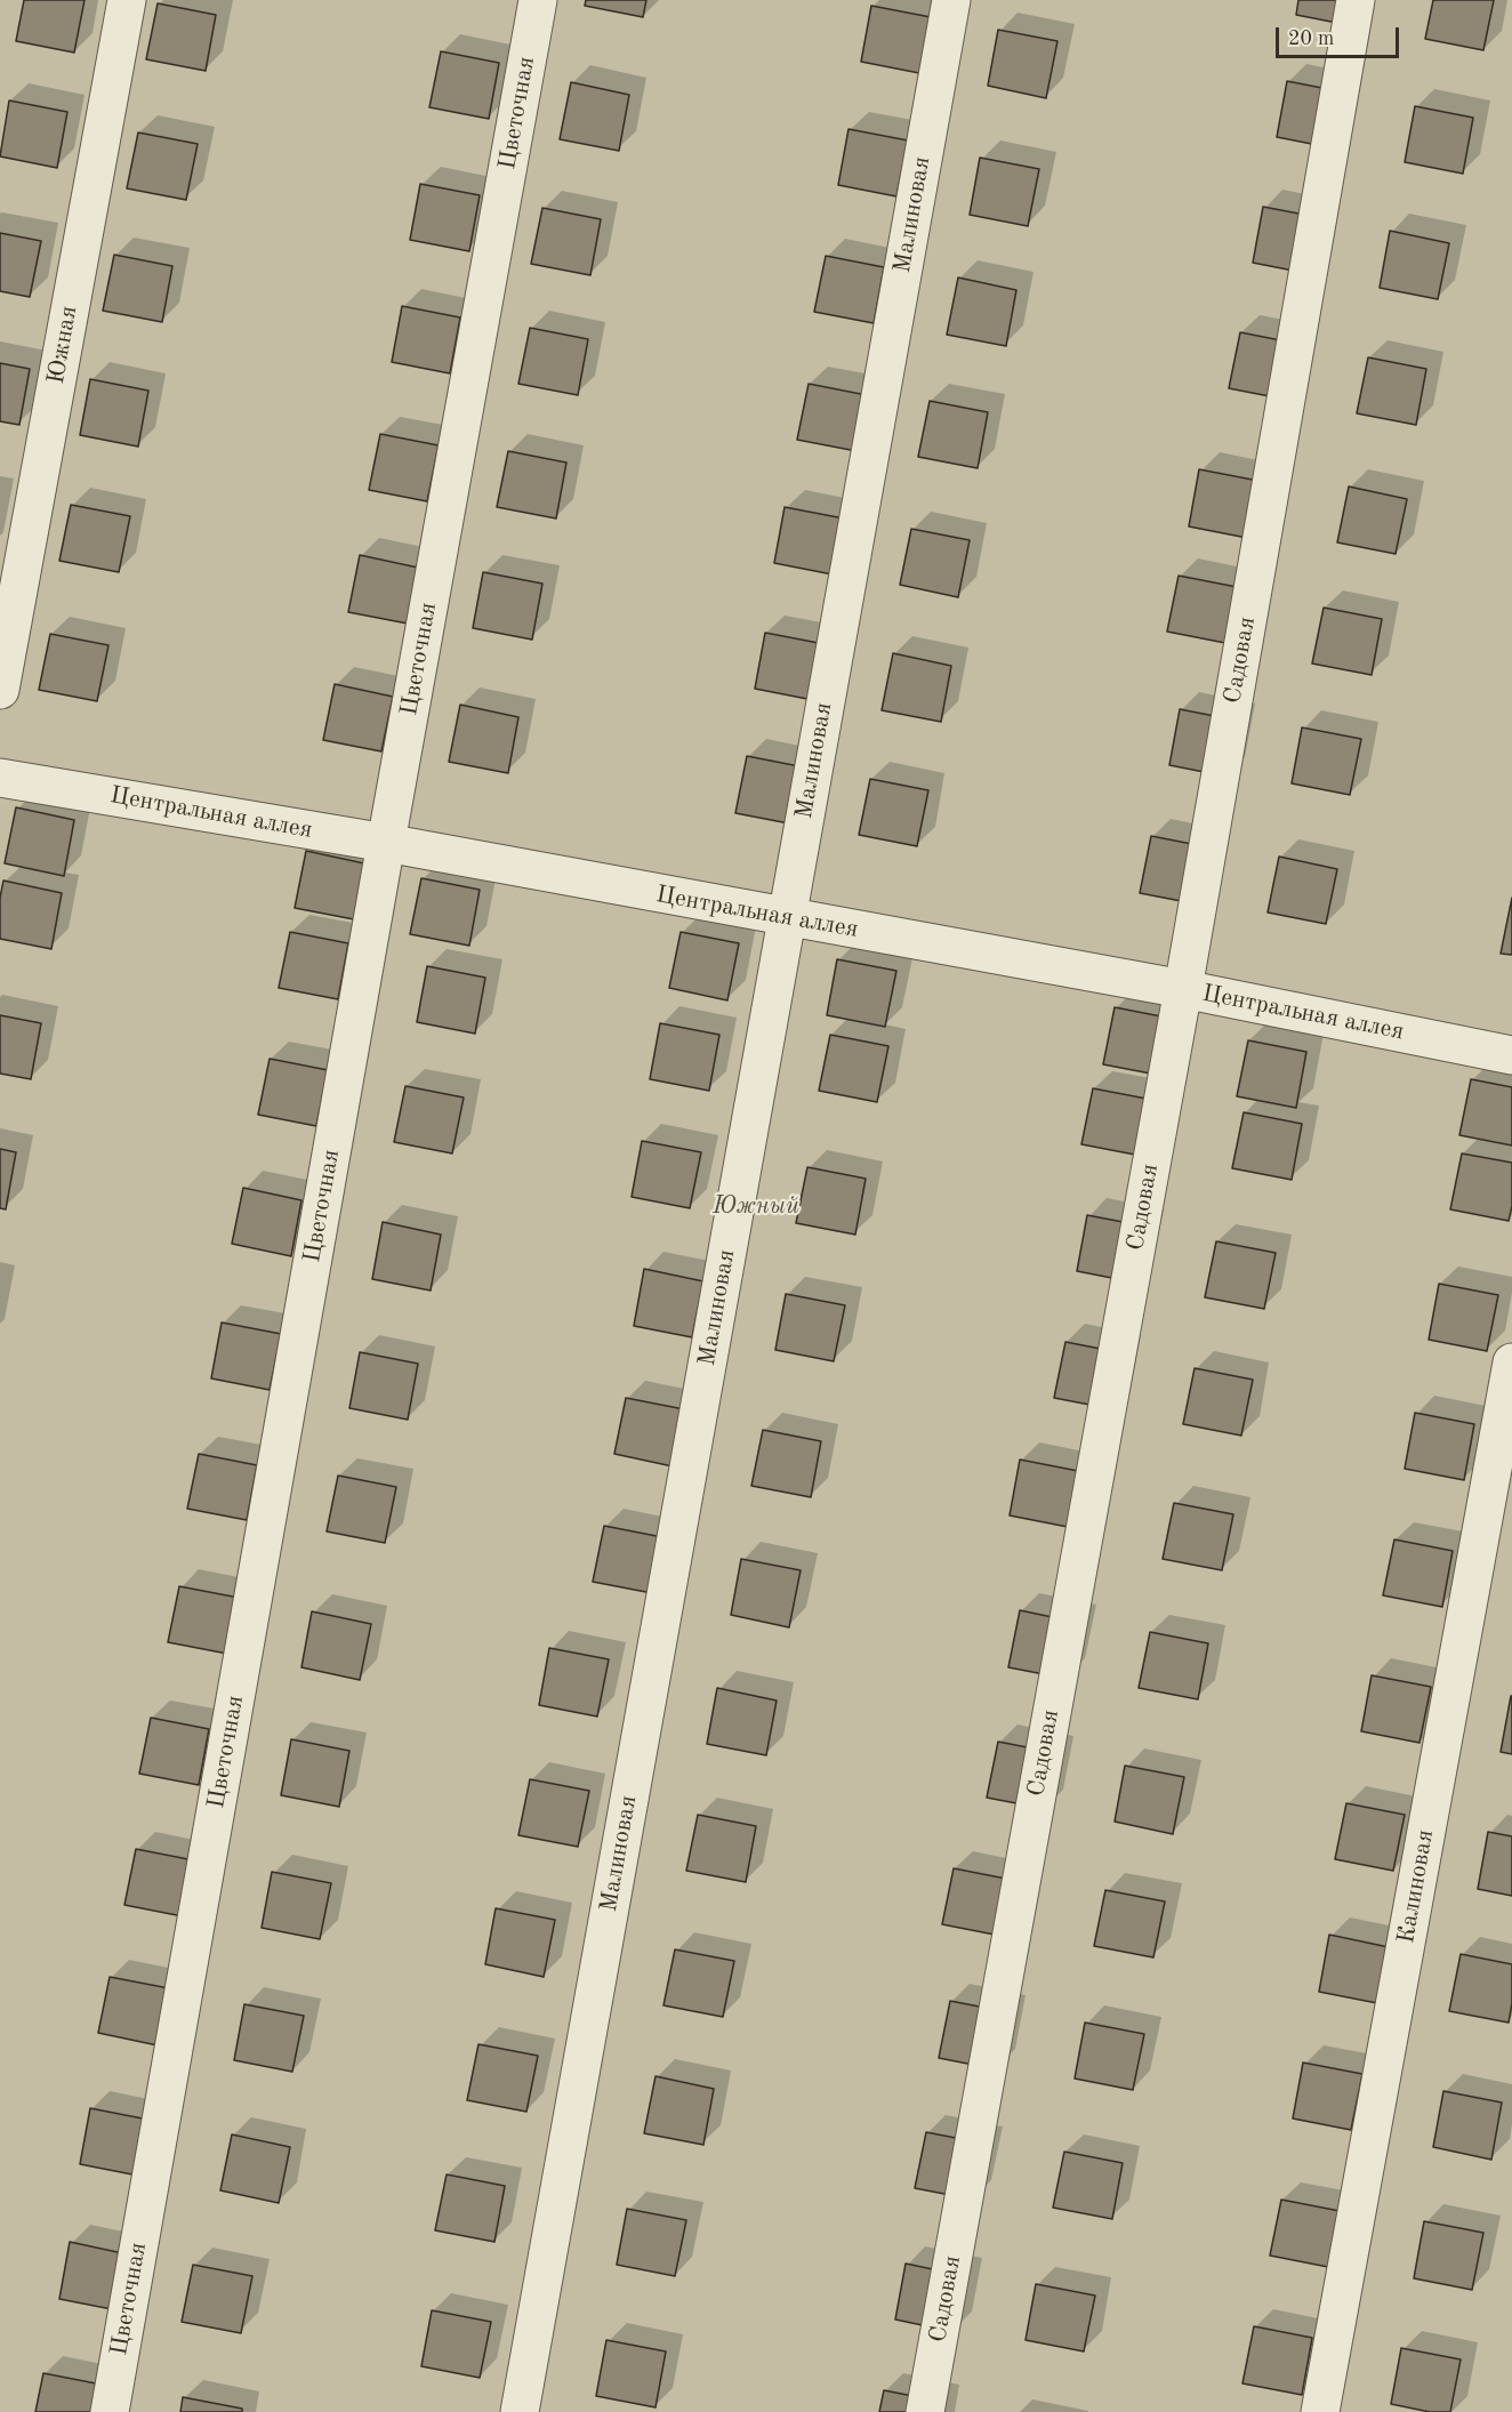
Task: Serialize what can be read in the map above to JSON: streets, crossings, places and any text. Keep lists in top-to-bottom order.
{
  "streets": {
    "street": [
      "Цветочная",
      "Малиновая",
      "Южная",
      "Садовая",
      "Центральная аллея",
      "Калиновая"
    ]
  },
  "crossings": [
    ["Цветочная", "Центральная аллея"],
    ["Малиновая", "Центральная аллея"],
    ["Садовая", "Центральная аллея"]
  ],
  "parks": ["Южный"],
  "scale_bar": "20 m"
}
